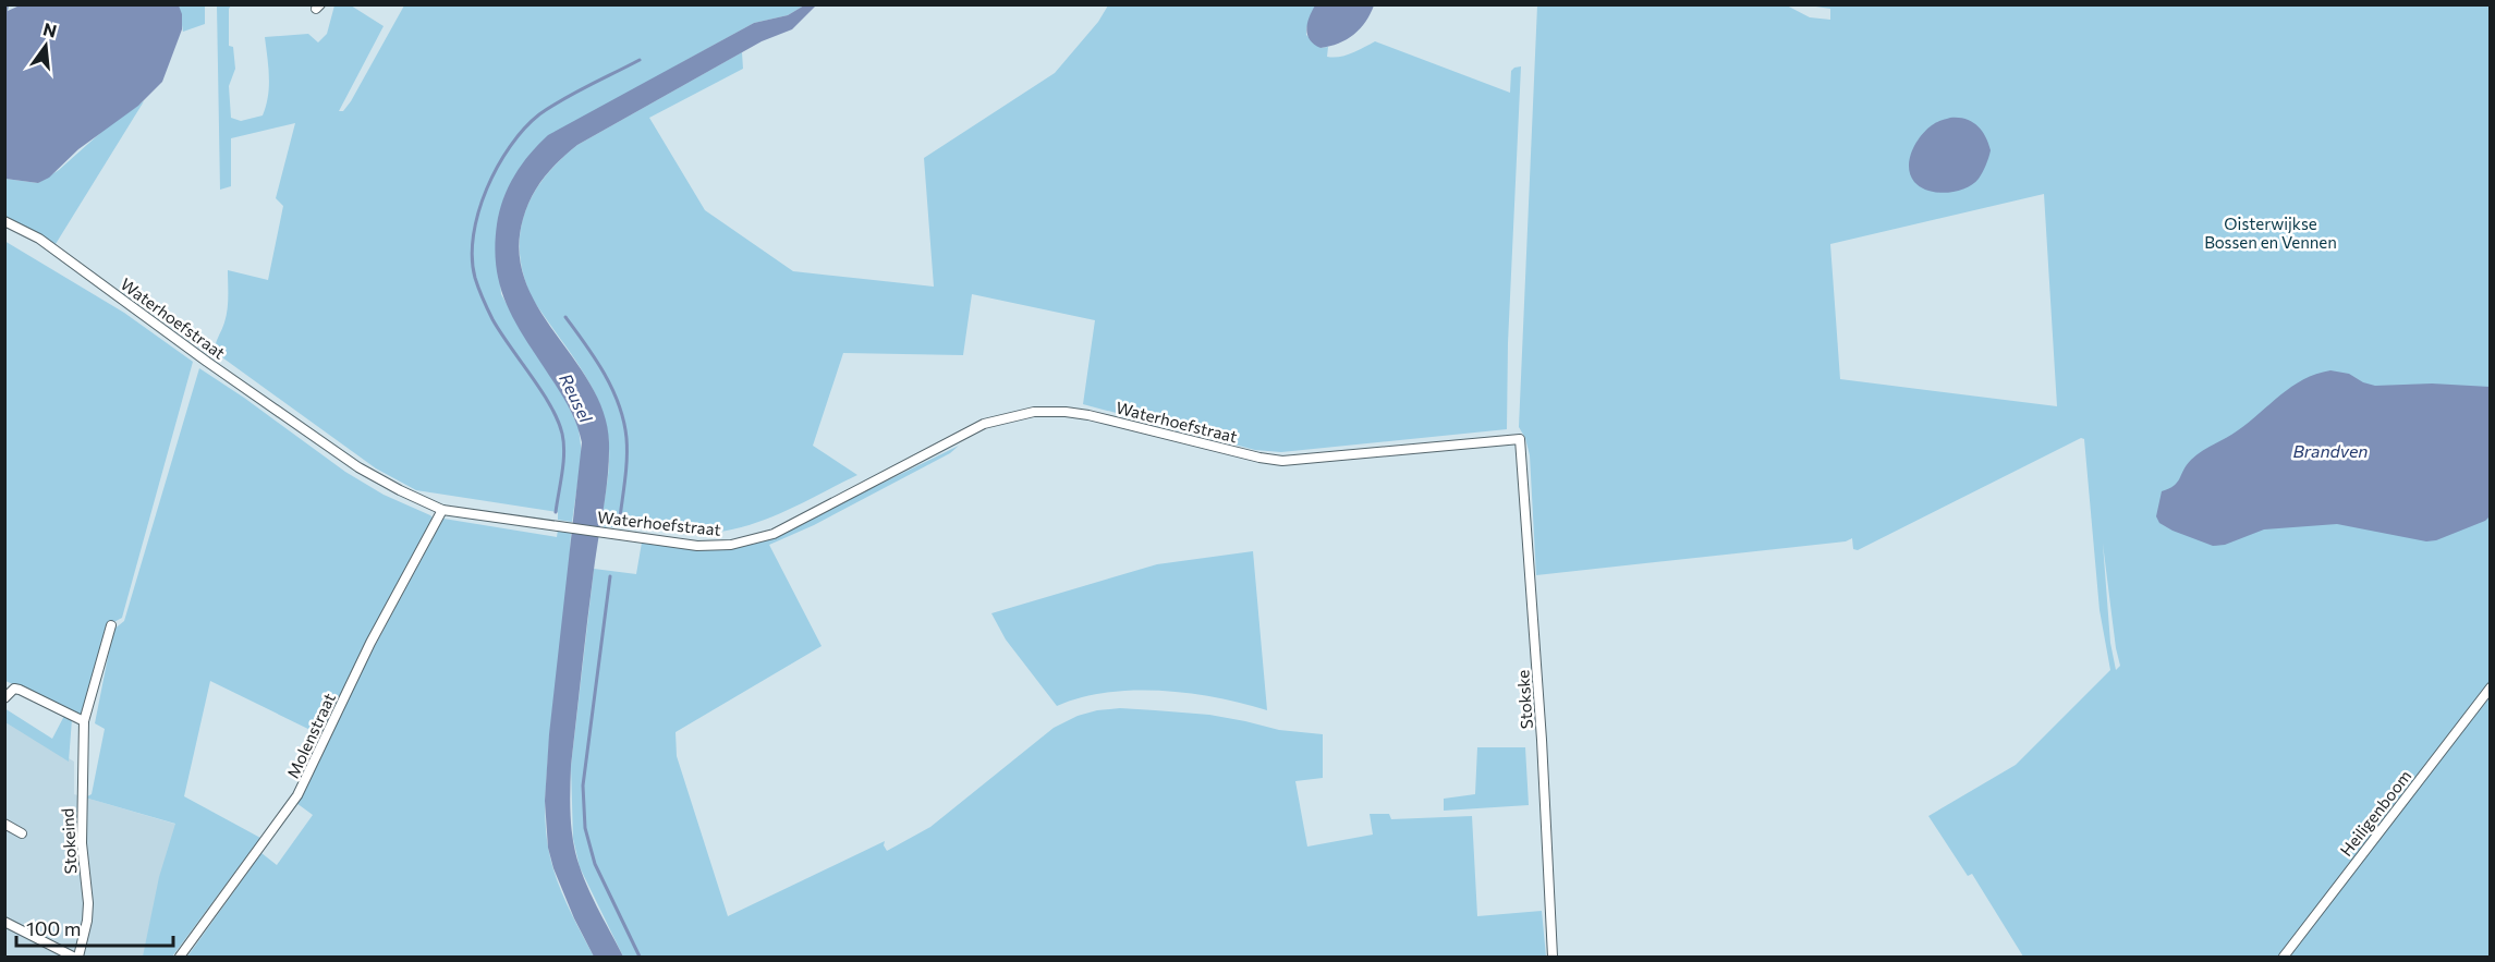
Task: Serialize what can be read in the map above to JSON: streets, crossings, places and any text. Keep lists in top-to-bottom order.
{
  "streets": {
    "street": [
      "Waterhoefstraat",
      "Stokske",
      "Molenstraat",
      "Heiligenboom",
      "Stokeind"
    ]
  },
  "crossings": [
    ["Waterhoefstraat", "Stokske"],
    ["Waterhoefstraat", "Molenstraat"]
  ],
  "water": ["Reusel", "Brandven"],
  "parks": ["Oisterwijkse Bossen en Vennen"],
  "scale_bar": "100 m",
  "north": "top"
}
